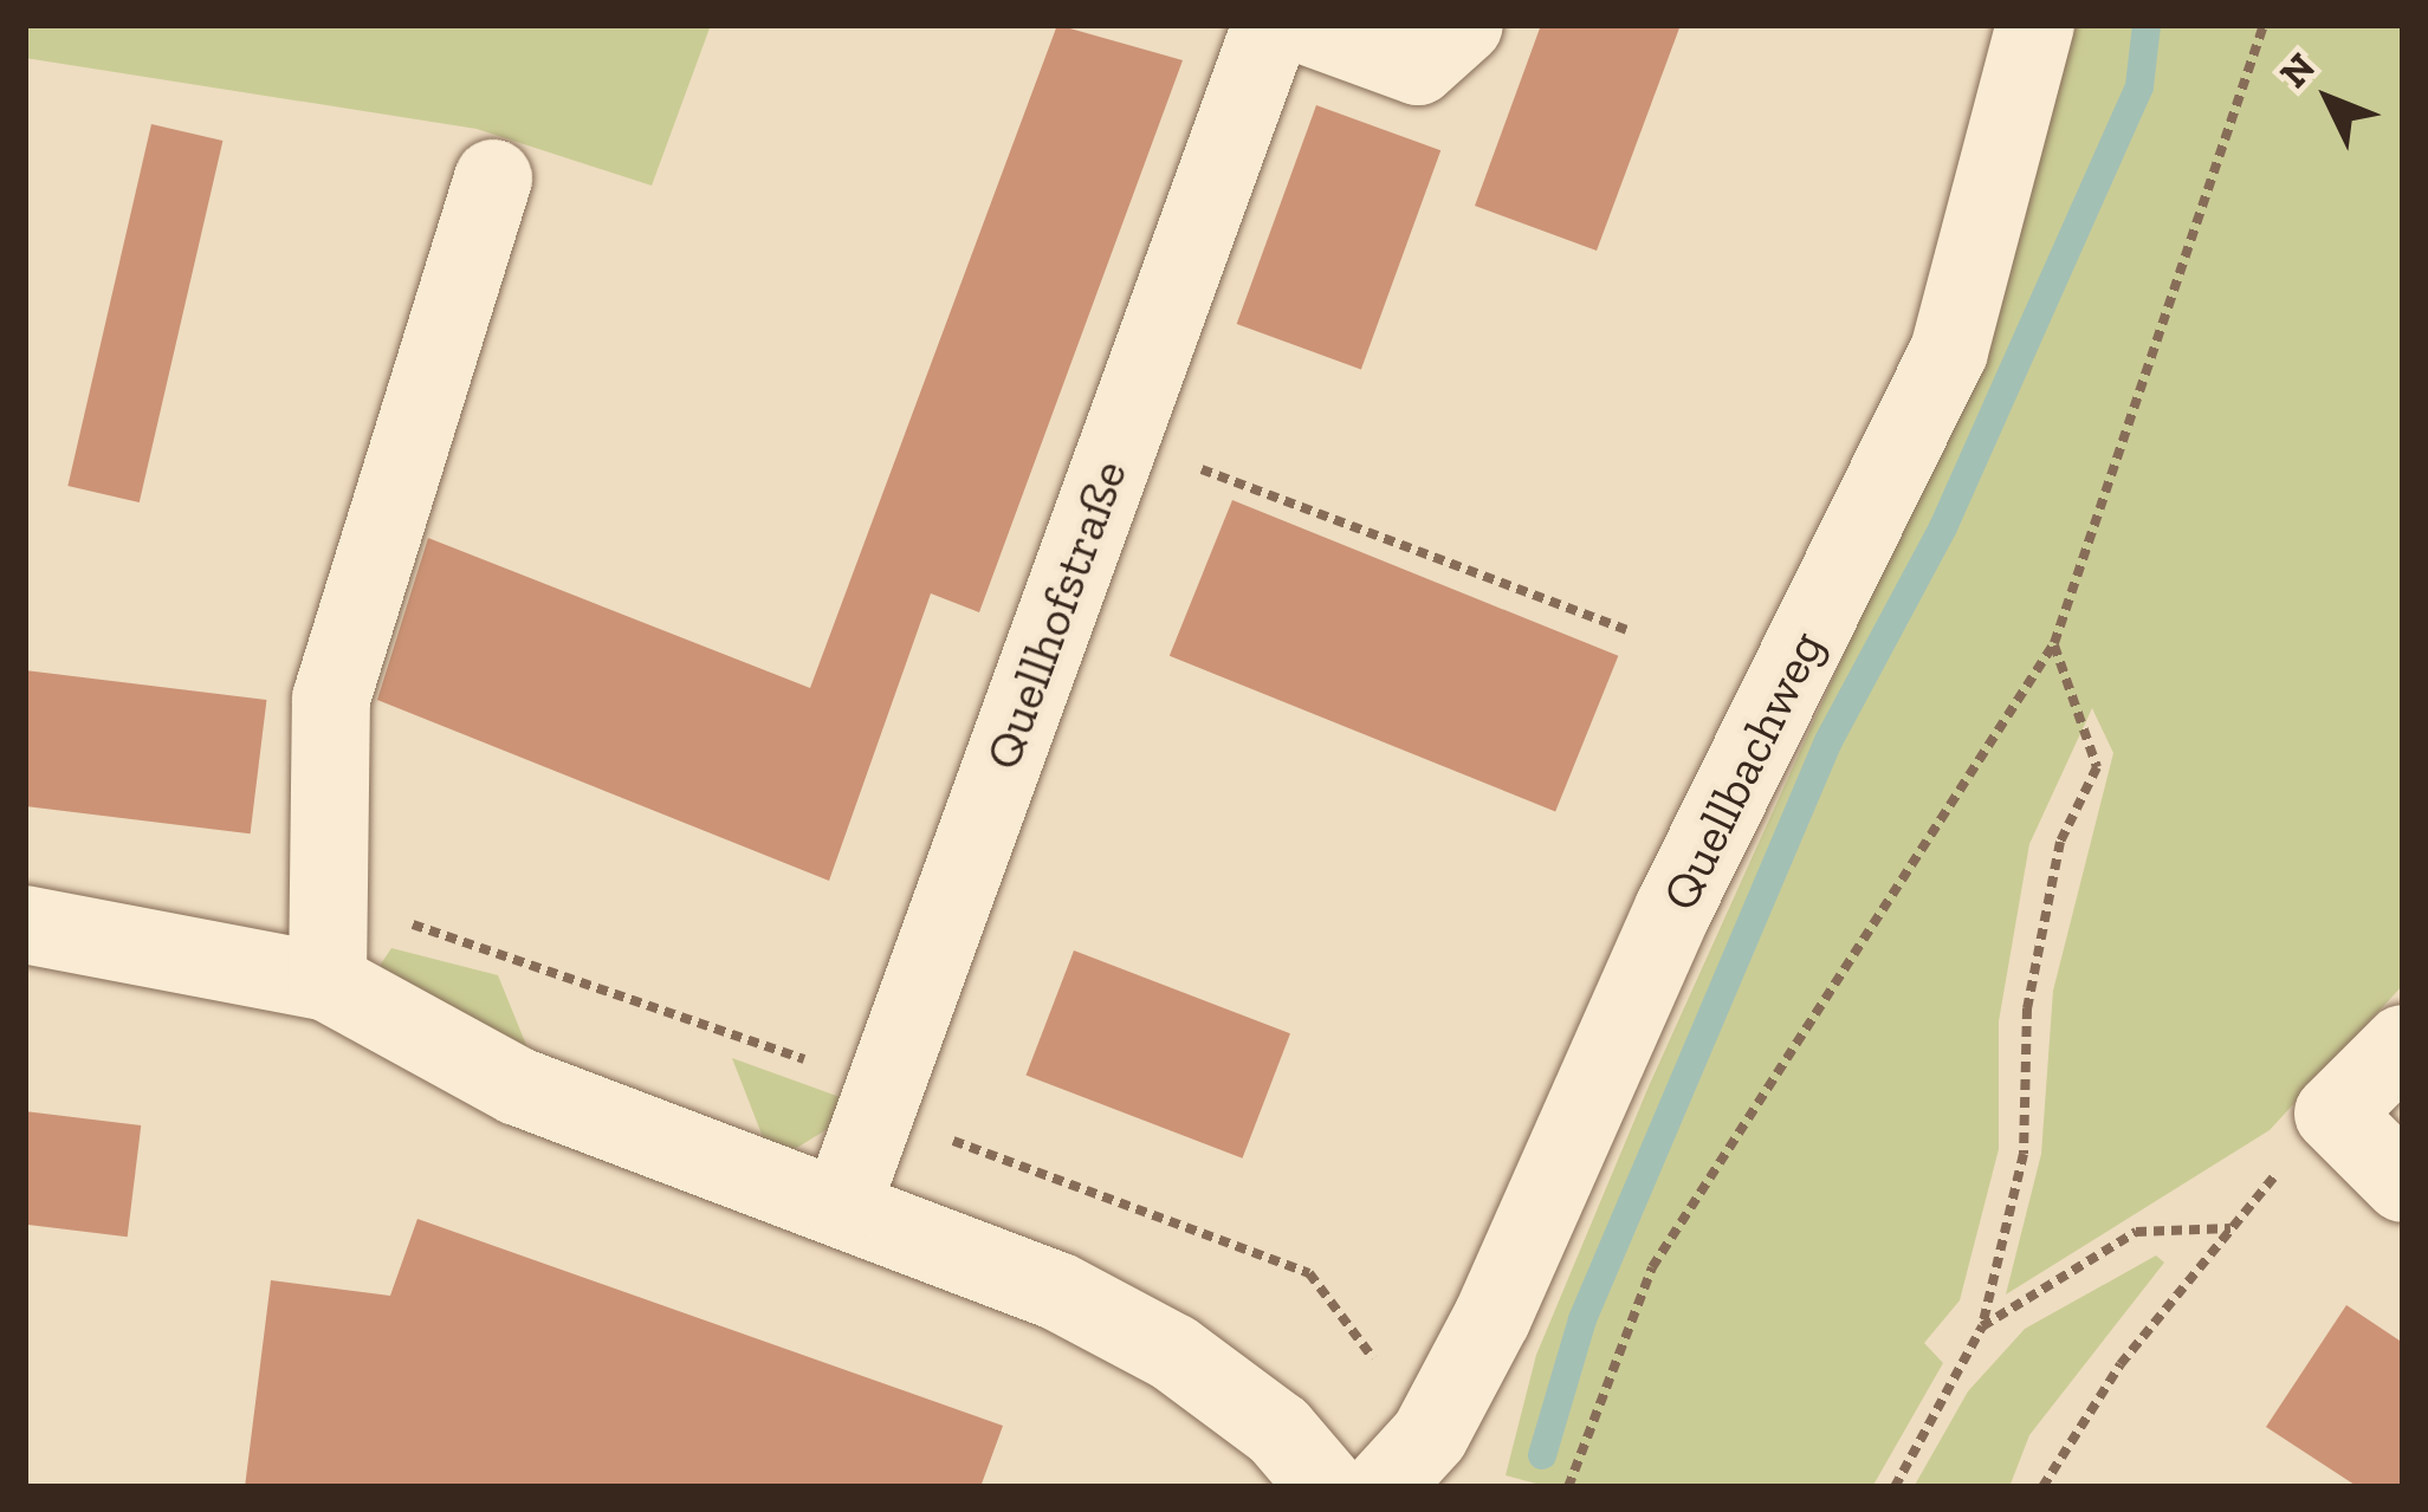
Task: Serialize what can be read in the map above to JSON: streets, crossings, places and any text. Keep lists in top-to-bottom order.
{
  "streets": {
    "street": ["Quellhofstraße", "Quellbachweg"]
  },
  "north": "top left"
}
